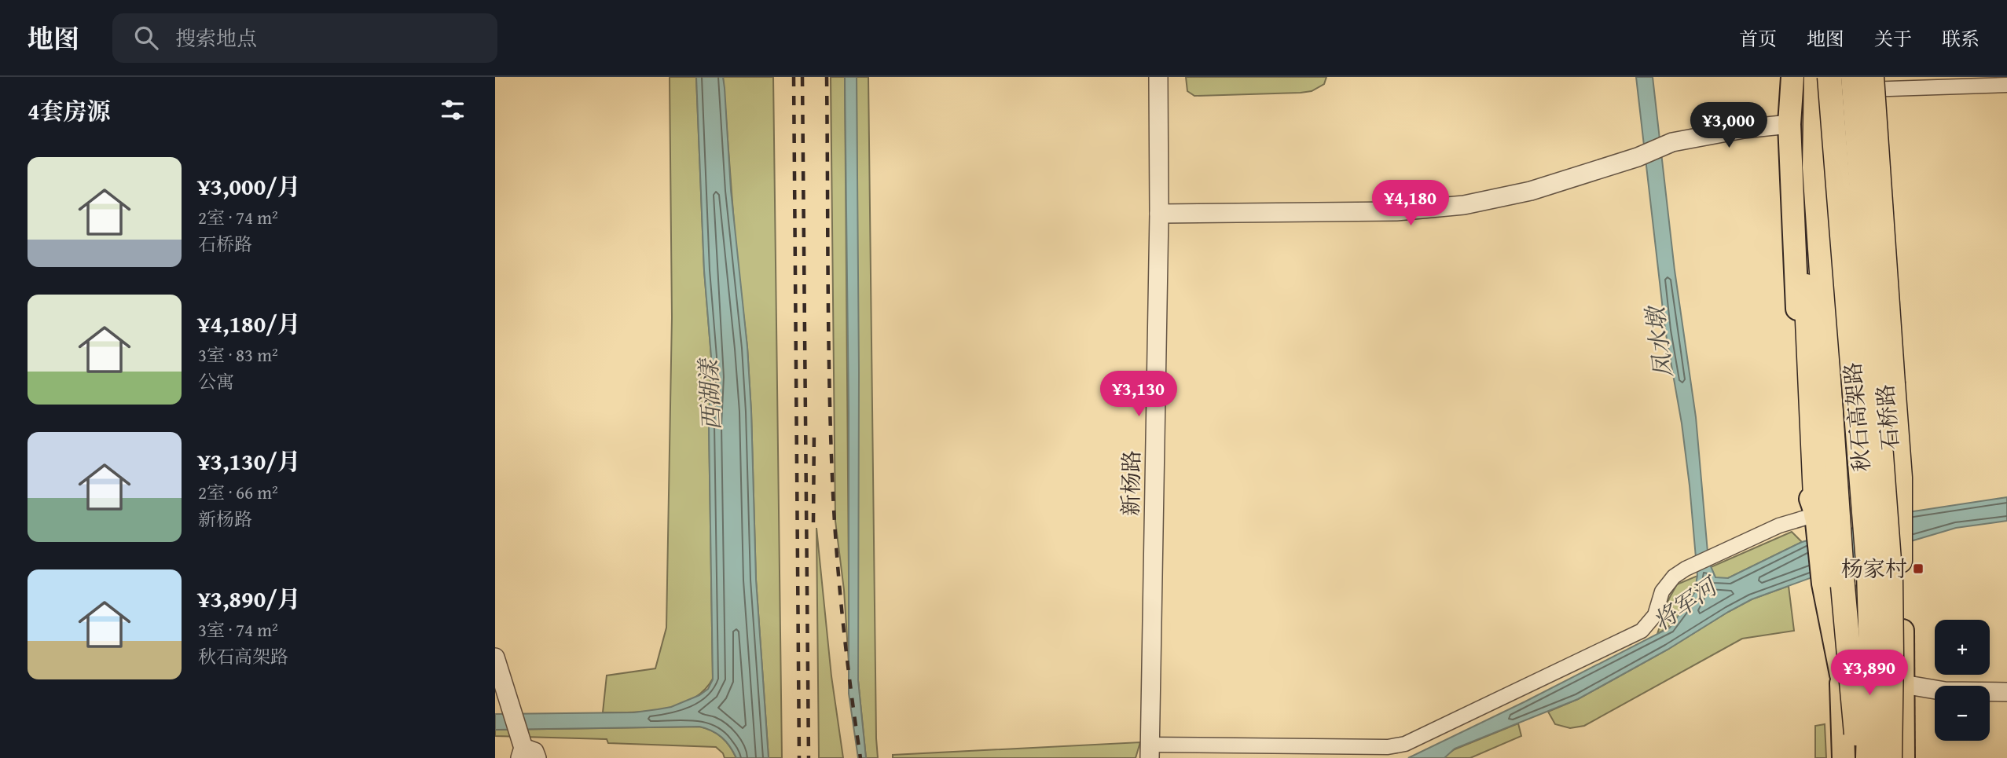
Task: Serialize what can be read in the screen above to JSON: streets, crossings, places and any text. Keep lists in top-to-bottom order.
{
  "streets": {
    "highway": ["秋石高架路"],
    "main road": ["石桥路"],
    "street": ["新杨路"]
  },
  "crossings": [
    ["秋石高架路", "石桥路"]
  ],
  "water": ["凤水墩", "西湖漾", "将军河"],
  "places": {
    "transit": ["杨家村"]
  },
  "page": {
    "header": "地图",
    "search": "搜索地点",
    "nav": [
      "首页",
      "地图",
      "关于",
      "联系"
    ],
    "heading": "4套房源",
    "price": [
      "¥3,000",
      "¥4,180",
      "¥3,130",
      "¥3,890"
    ],
    "list": [
      {
        "name": "¥3,000/月",
        "note": "2室 · 74 m² · 石桥路"
      },
      {
        "name": "¥4,180/月",
        "note": "3室 · 83 m² · 公寓"
      },
      {
        "name": "¥3,130/月",
        "note": "2室 · 66 m² · 新杨路"
      },
      {
        "name": "¥3,890/月",
        "note": "3室 · 74 m² · 秋石高架路"
      }
    ],
    "map_buttons": ["+", "−"]
  }
}
